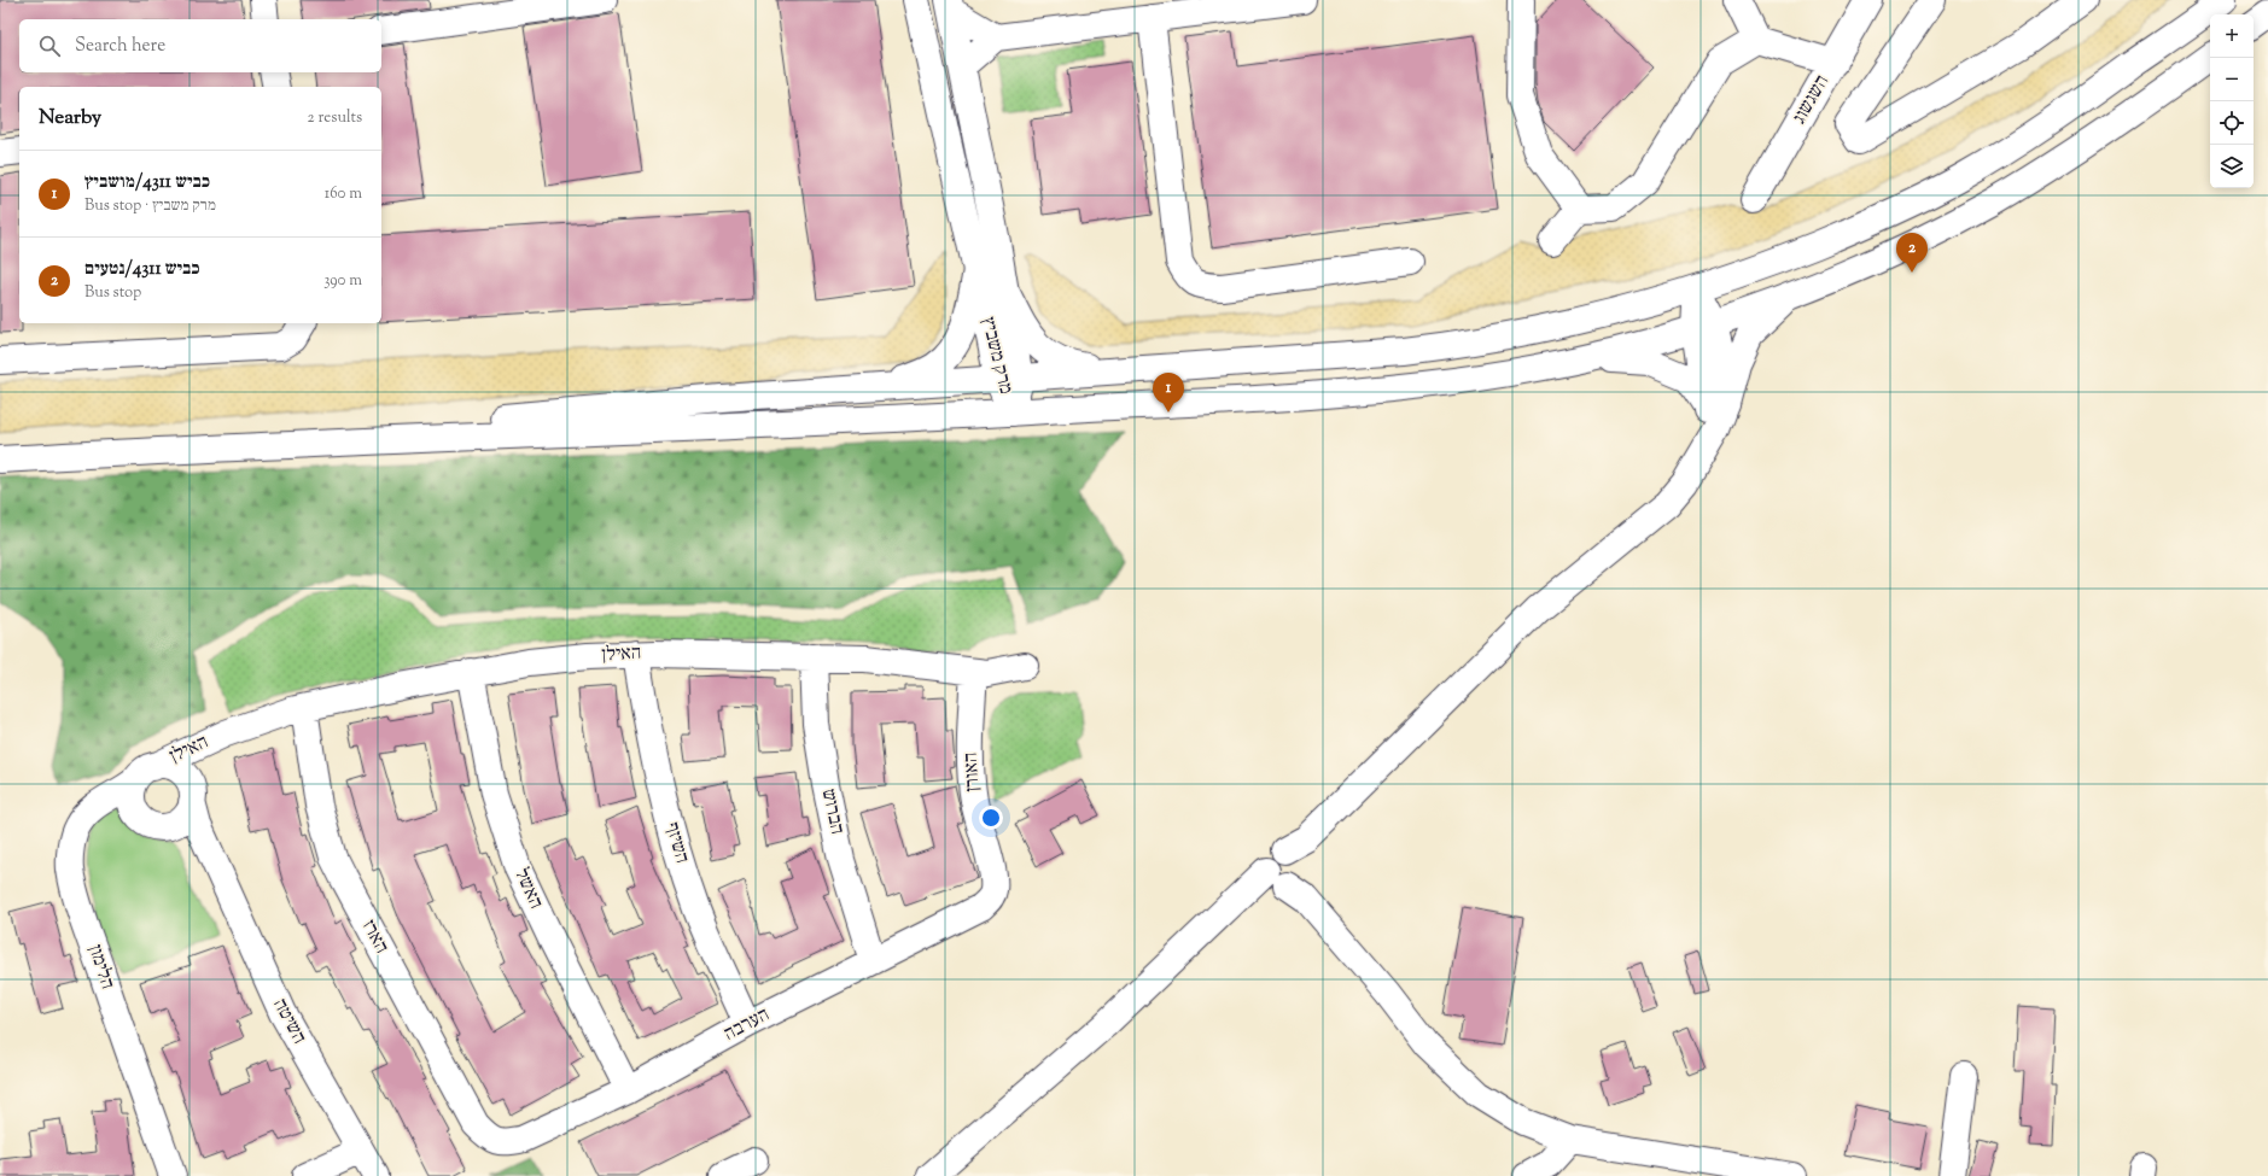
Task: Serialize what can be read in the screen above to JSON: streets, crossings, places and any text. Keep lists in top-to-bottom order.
{
  "streets": {
    "street": [
      "השגשוג",
      "מרק משביץ",
      "האילן",
      "האורן",
      "הברוש",
      "השיזף",
      "האשל",
      "הארז",
      "הלימון",
      "השיטה",
      "הערבה"
    ]
  },
  "crossings": [
    ["האילן", "האורן"],
    ["האילן", "הברוש"],
    ["האילן", "השיזף"],
    ["האילן", "האשל"],
    ["האילן", "הארז"],
    ["האילן", "הלימון"],
    ["האילן", "השיטה"],
    ["האורן", "הערבה"],
    ["הברוש", "הערבה"],
    ["השיזף", "הערבה"],
    ["האשל", "הערבה"],
    ["הארז", "הערבה"],
    ["הלימון", "השיטה"]
  ],
  "page": {
    "map_buttons": ["+", "−"],
    "search": "Search here",
    "heading": ["Nearby", "2 results"],
    "list": [
      {
        "mark": "1",
        "name": "כביש 4311/מושביץ",
        "note": "Bus stop · מרק משביץ",
        "value": "160 m"
      },
      {
        "mark": "2",
        "name": "כביש 4311/נטעים",
        "note": "Bus stop",
        "value": "390 m"
      }
    ],
    "pins": ["2", "1"]
  }
}
